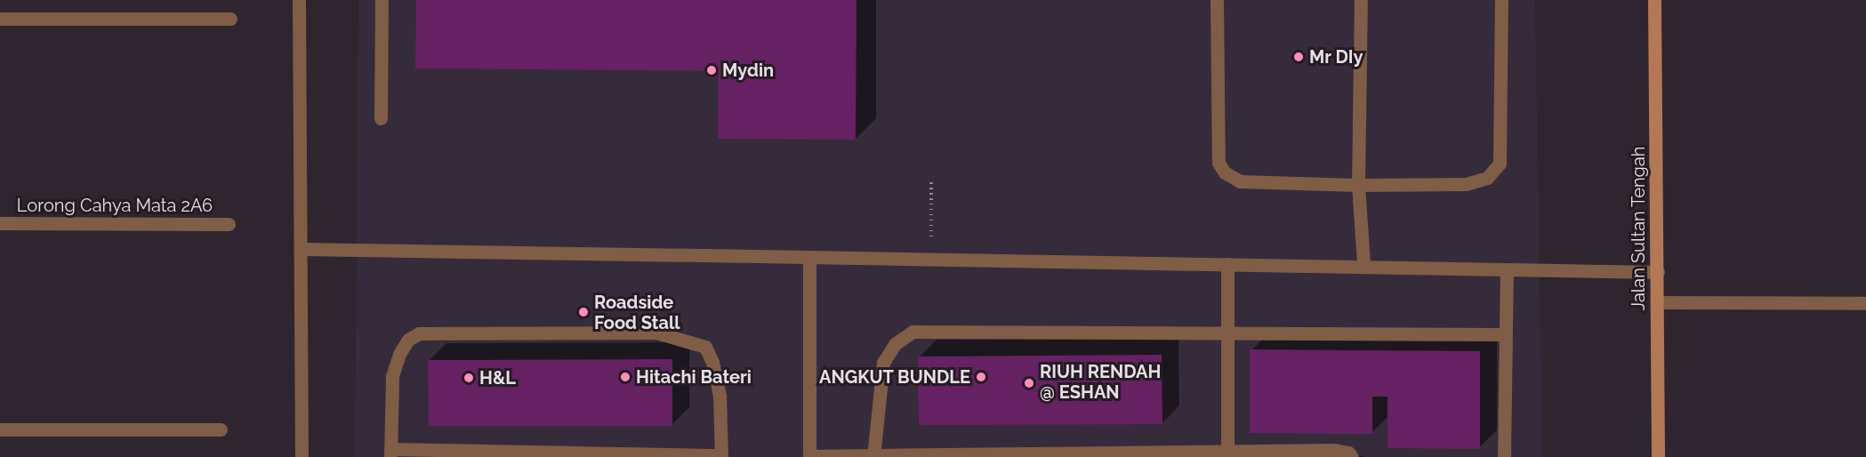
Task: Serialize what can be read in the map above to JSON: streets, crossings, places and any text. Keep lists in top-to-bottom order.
{
  "streets": {
    "main road": ["Jalan Sultan Tengah"],
    "street": ["Lorong Cahya Mata 2A6"]
  },
  "places": [
    "Mr DIy",
    "Mydin",
    "Roadside Food Stall",
    "Hitachi Bateri",
    "ANGKUT BUNDLE",
    "H&L",
    "RIUH RENDAH @ ESHAN"
  ]
}
